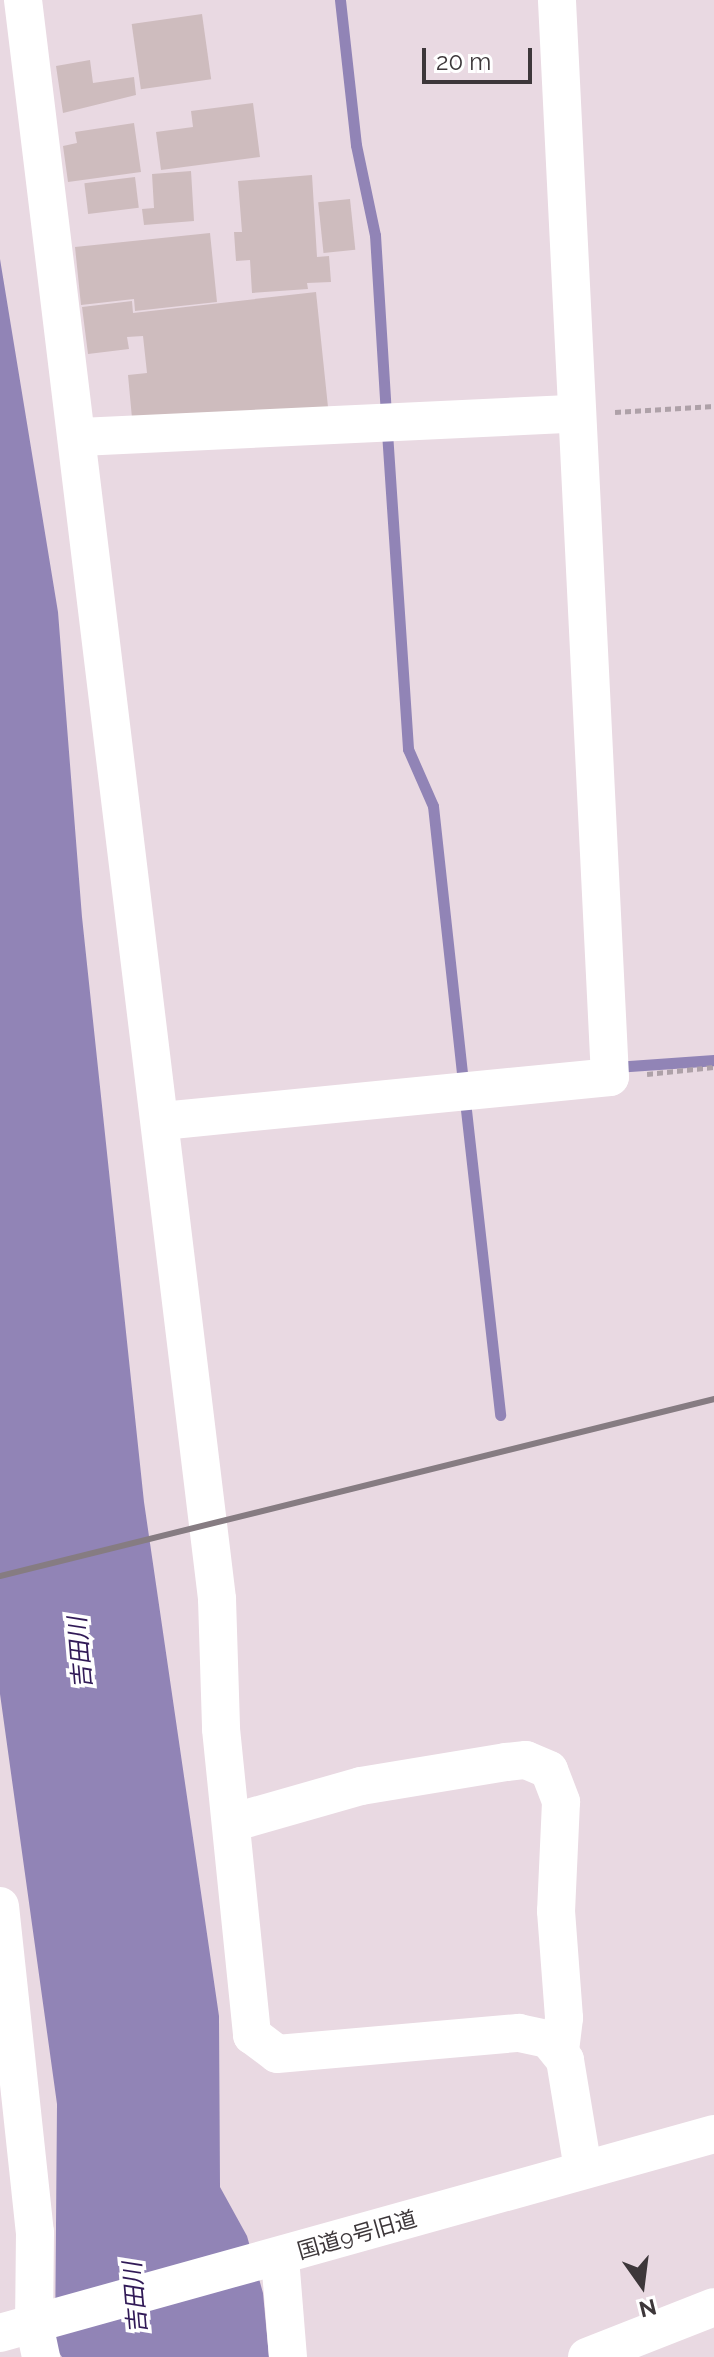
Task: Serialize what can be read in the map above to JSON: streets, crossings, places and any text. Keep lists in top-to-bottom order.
{
  "streets": {
    "street": ["国道9号旧道"]
  },
  "water": ["吉田川"],
  "scale_bar": "20 m",
  "north": "bottom"
}
